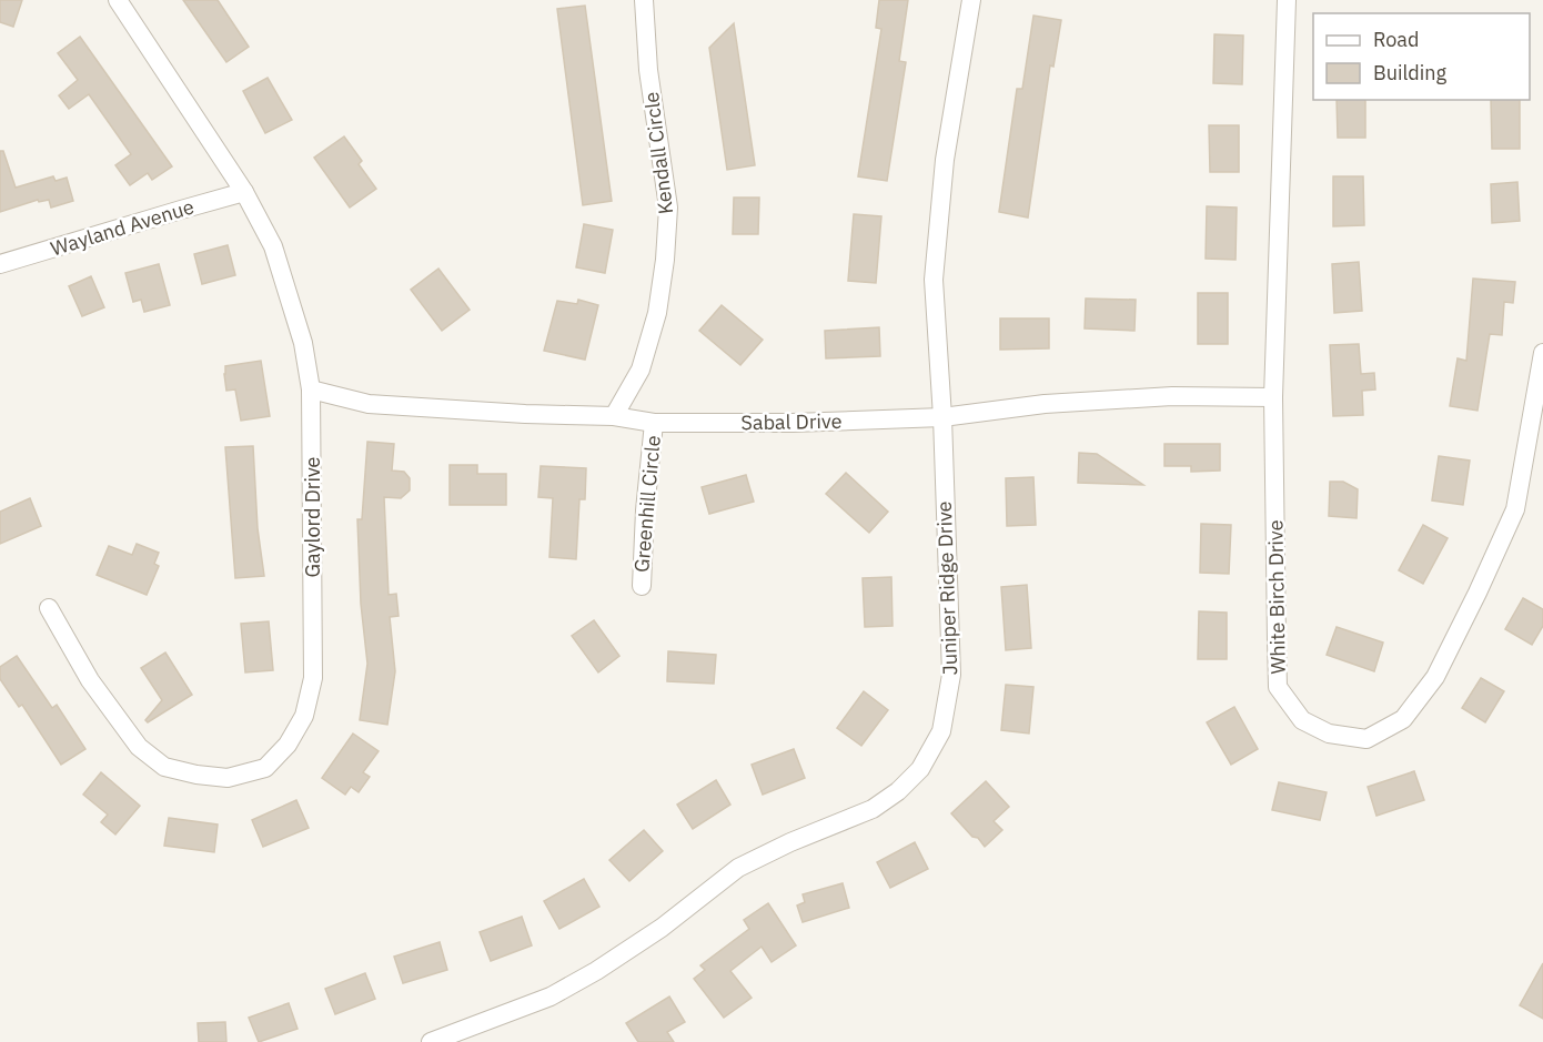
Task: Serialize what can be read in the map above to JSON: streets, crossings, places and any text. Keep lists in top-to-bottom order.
{
  "streets": {
    "street": [
      "Kendall Circle",
      "Wayland Avenue",
      "Sabal Drive",
      "Greenhill Circle",
      "Gaylord Drive",
      "Juniper Ridge Drive",
      "White Birch Drive"
    ]
  },
  "crossings": [
    ["Kendall Circle", "Sabal Drive"],
    ["Wayland Avenue", "Gaylord Drive"],
    ["Sabal Drive", "Greenhill Circle"],
    ["Sabal Drive", "Gaylord Drive"],
    ["Sabal Drive", "Juniper Ridge Drive"],
    ["Sabal Drive", "White Birch Drive"]
  ],
  "legend": ["Road", "Building"]
}
